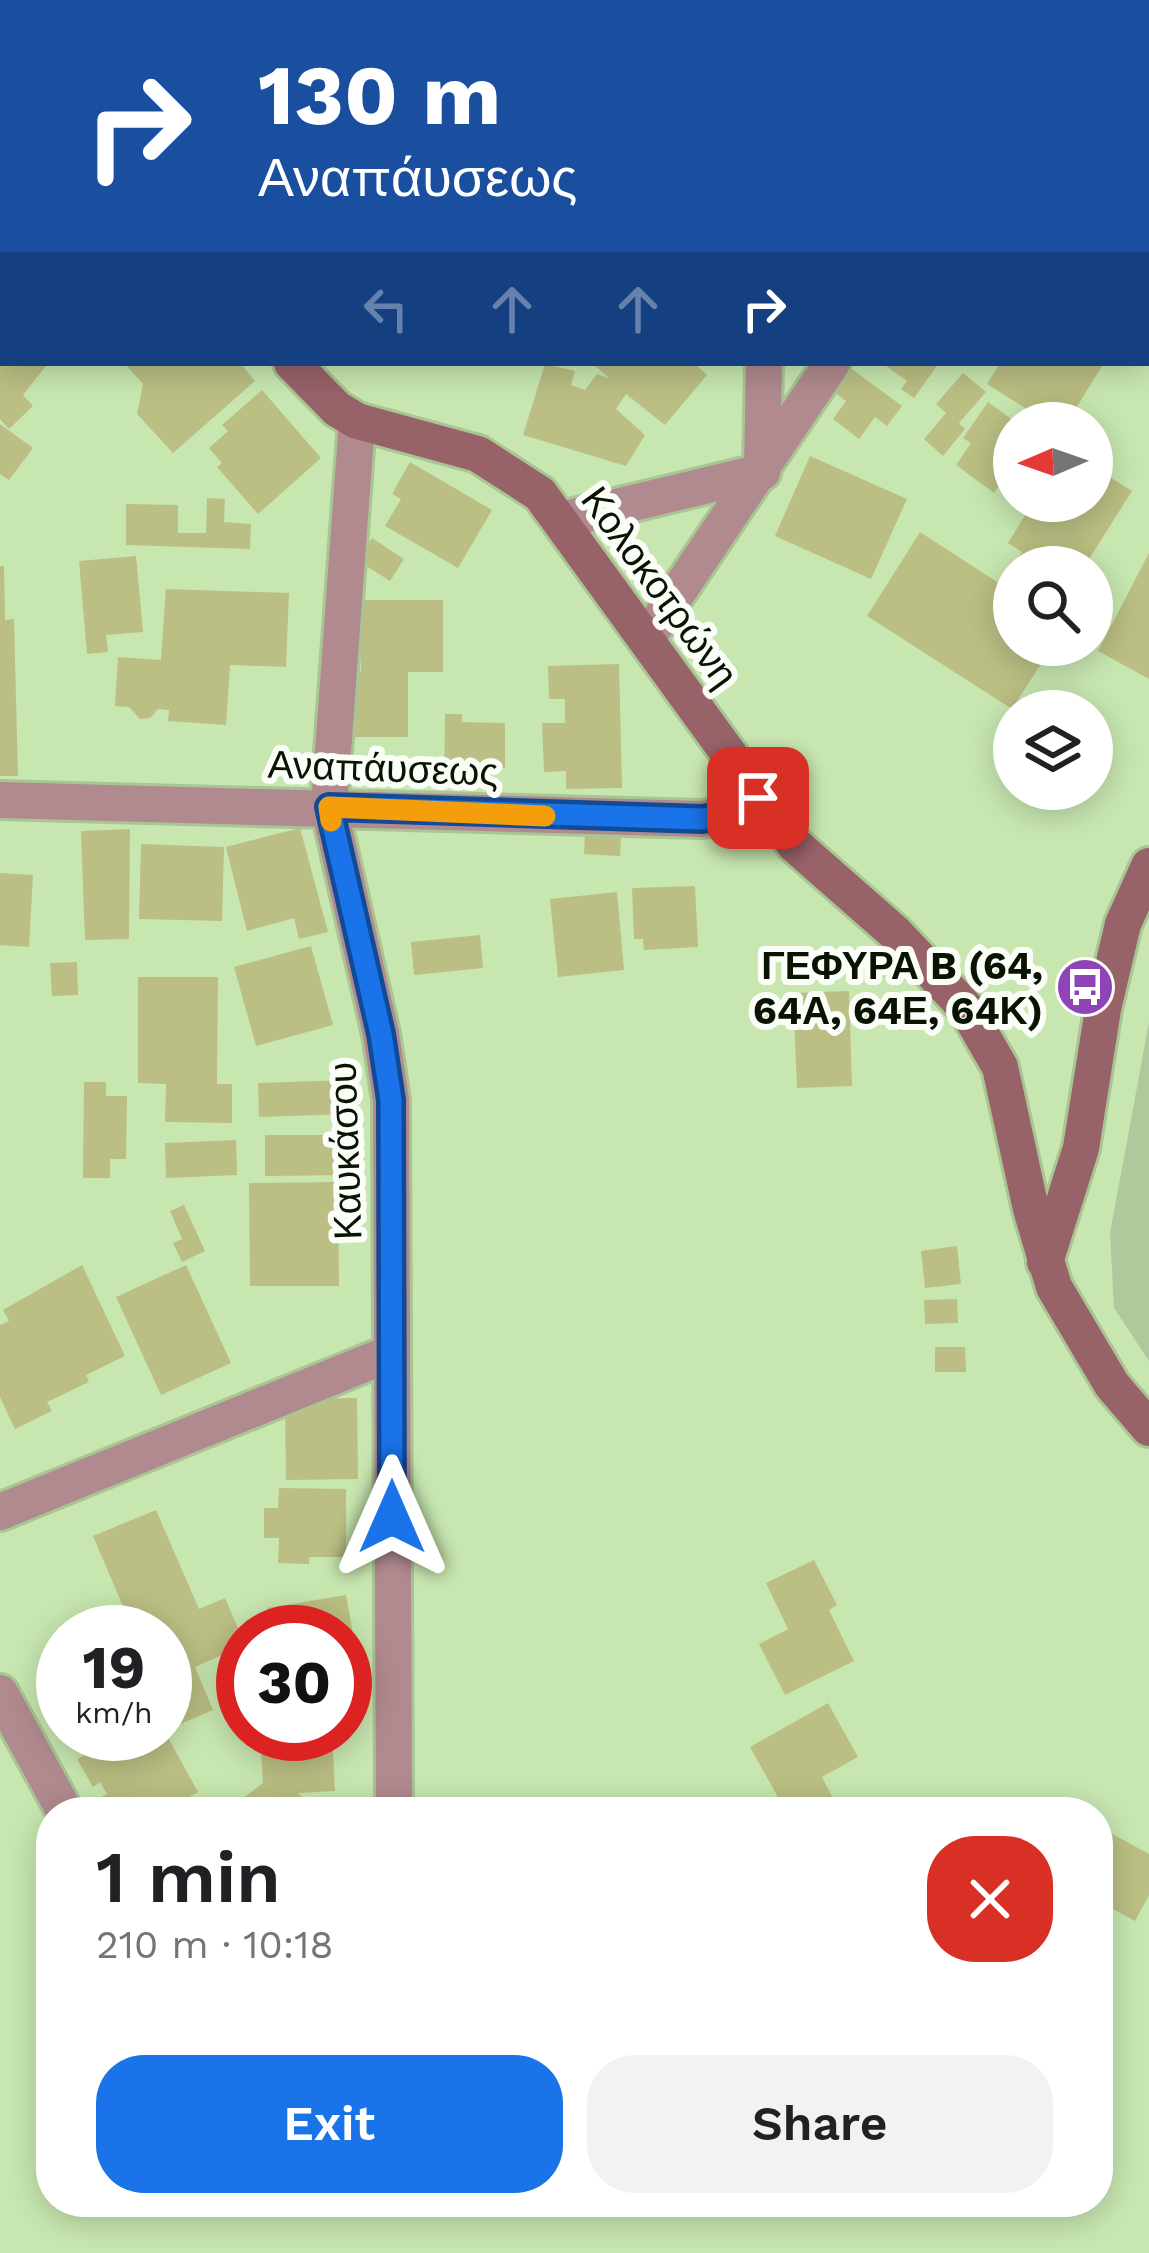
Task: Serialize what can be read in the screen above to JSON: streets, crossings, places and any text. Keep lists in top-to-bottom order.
{
  "streets": {
    "street": ["Κολοκοτρώνη", "Αναπάυσεως", "Καυκάσου"]
  },
  "crossings": [
    ["Κολοκοτρώνη", "Αναπάυσεως"],
    ["Κολοκοτρώνη", "Καυκάσου"],
    ["Αναπάυσεως", "Καυκάσου"]
  ],
  "places": {
    "bus stop": ["ΓΕΦΥΡΑ B (64, 64Α, 64Ε, 64Κ)"]
  },
  "north": "left",
  "page": {
    "turn": ["130 m", "Αναπάυσεως"],
    "speed": "19 km/h",
    "limit": "30",
    "heading": ["1 min", "210 m · 10:18"],
    "buttons": ["Exit", "Share"]
  }
}
